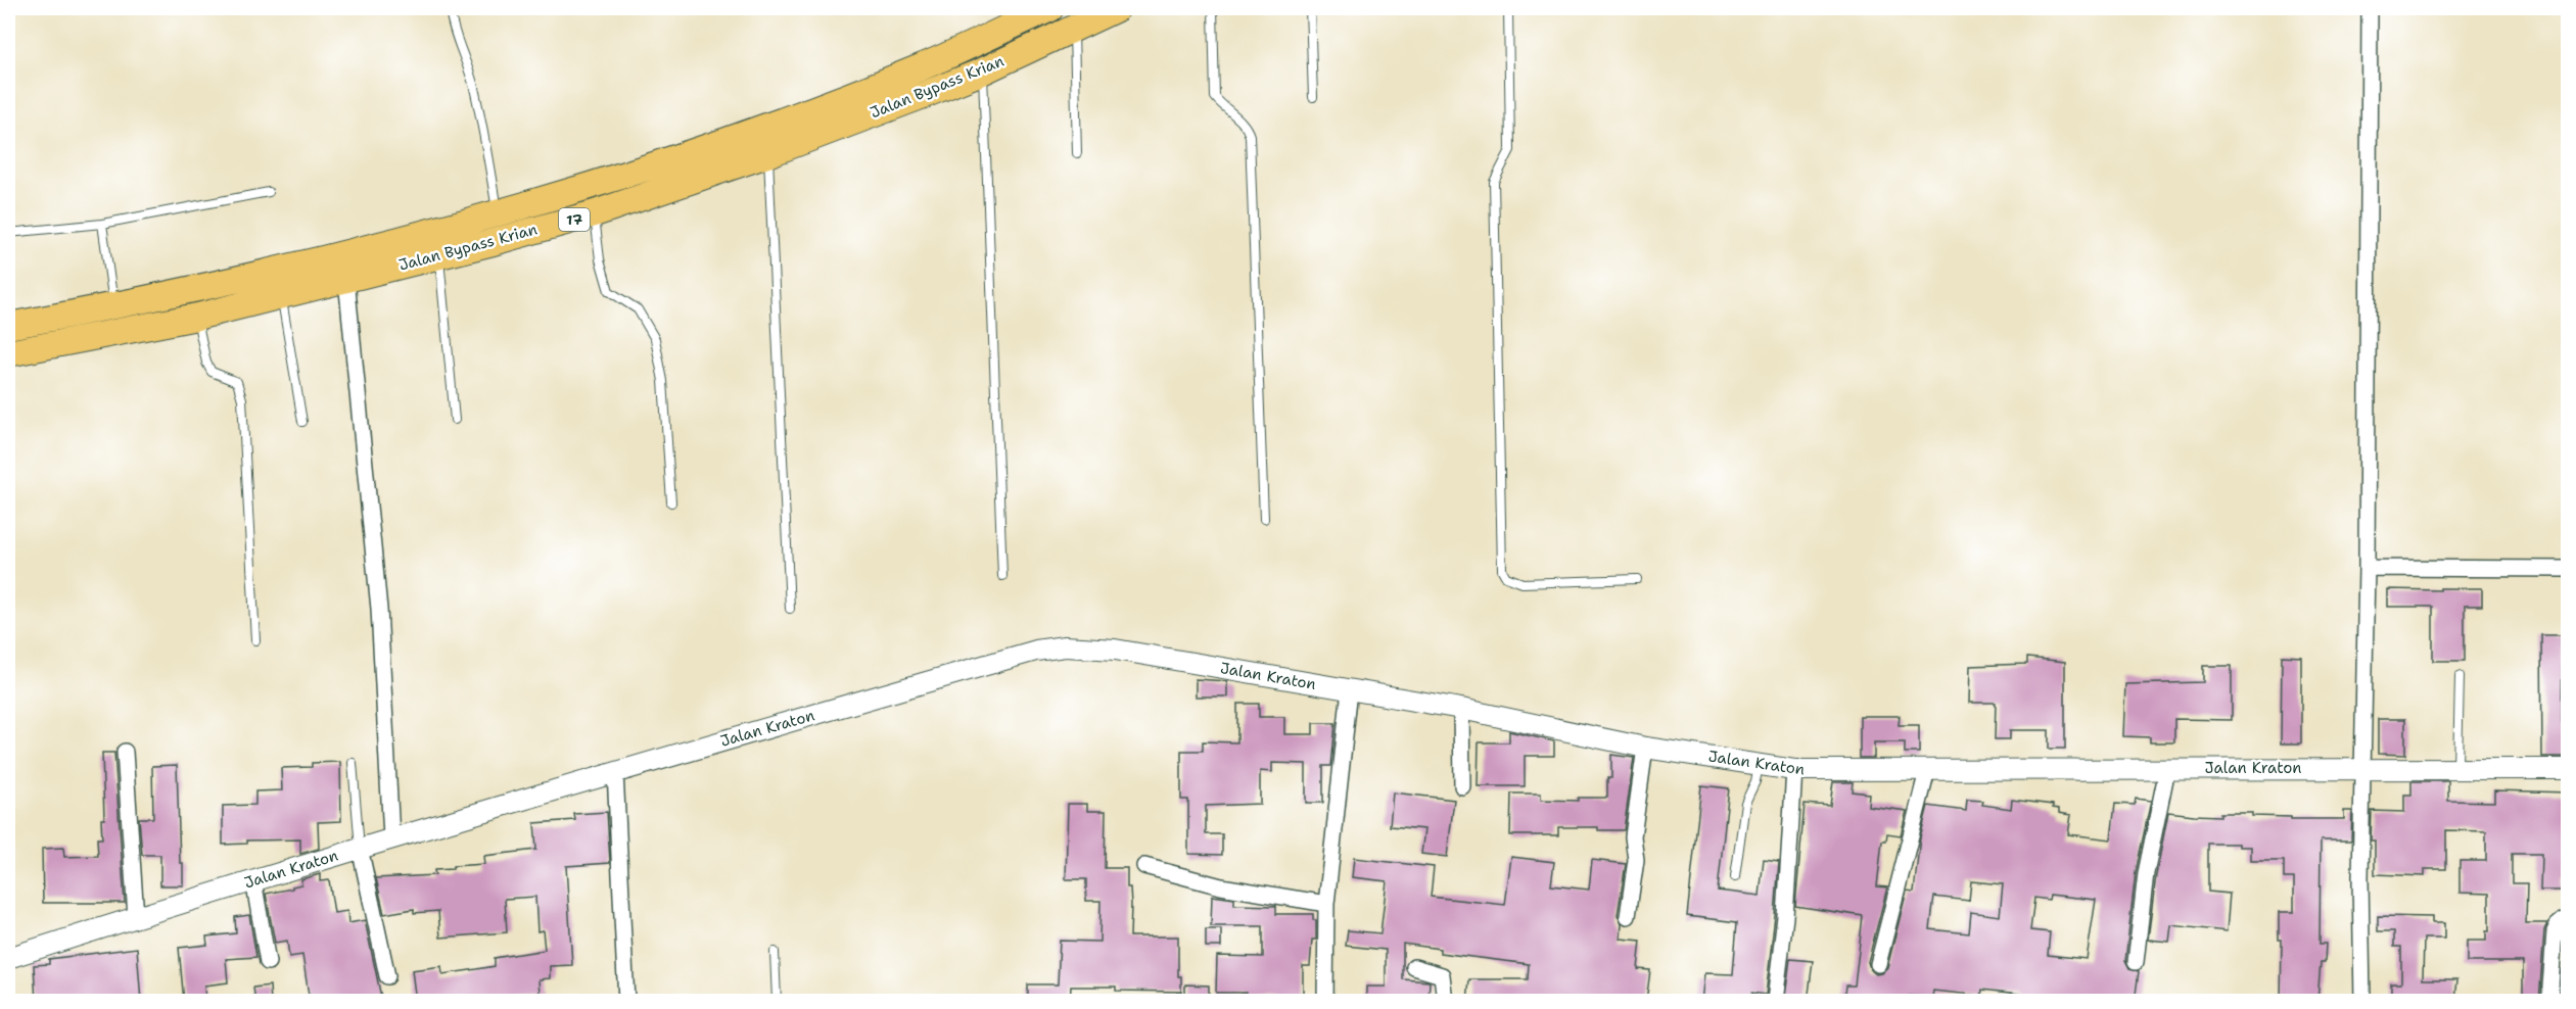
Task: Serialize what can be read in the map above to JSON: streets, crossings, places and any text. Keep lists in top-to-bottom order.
{
  "streets": {
    "highway": ["Jalan Bypass Krian", "17"],
    "street": ["Jalan Kraton"]
  }
}
